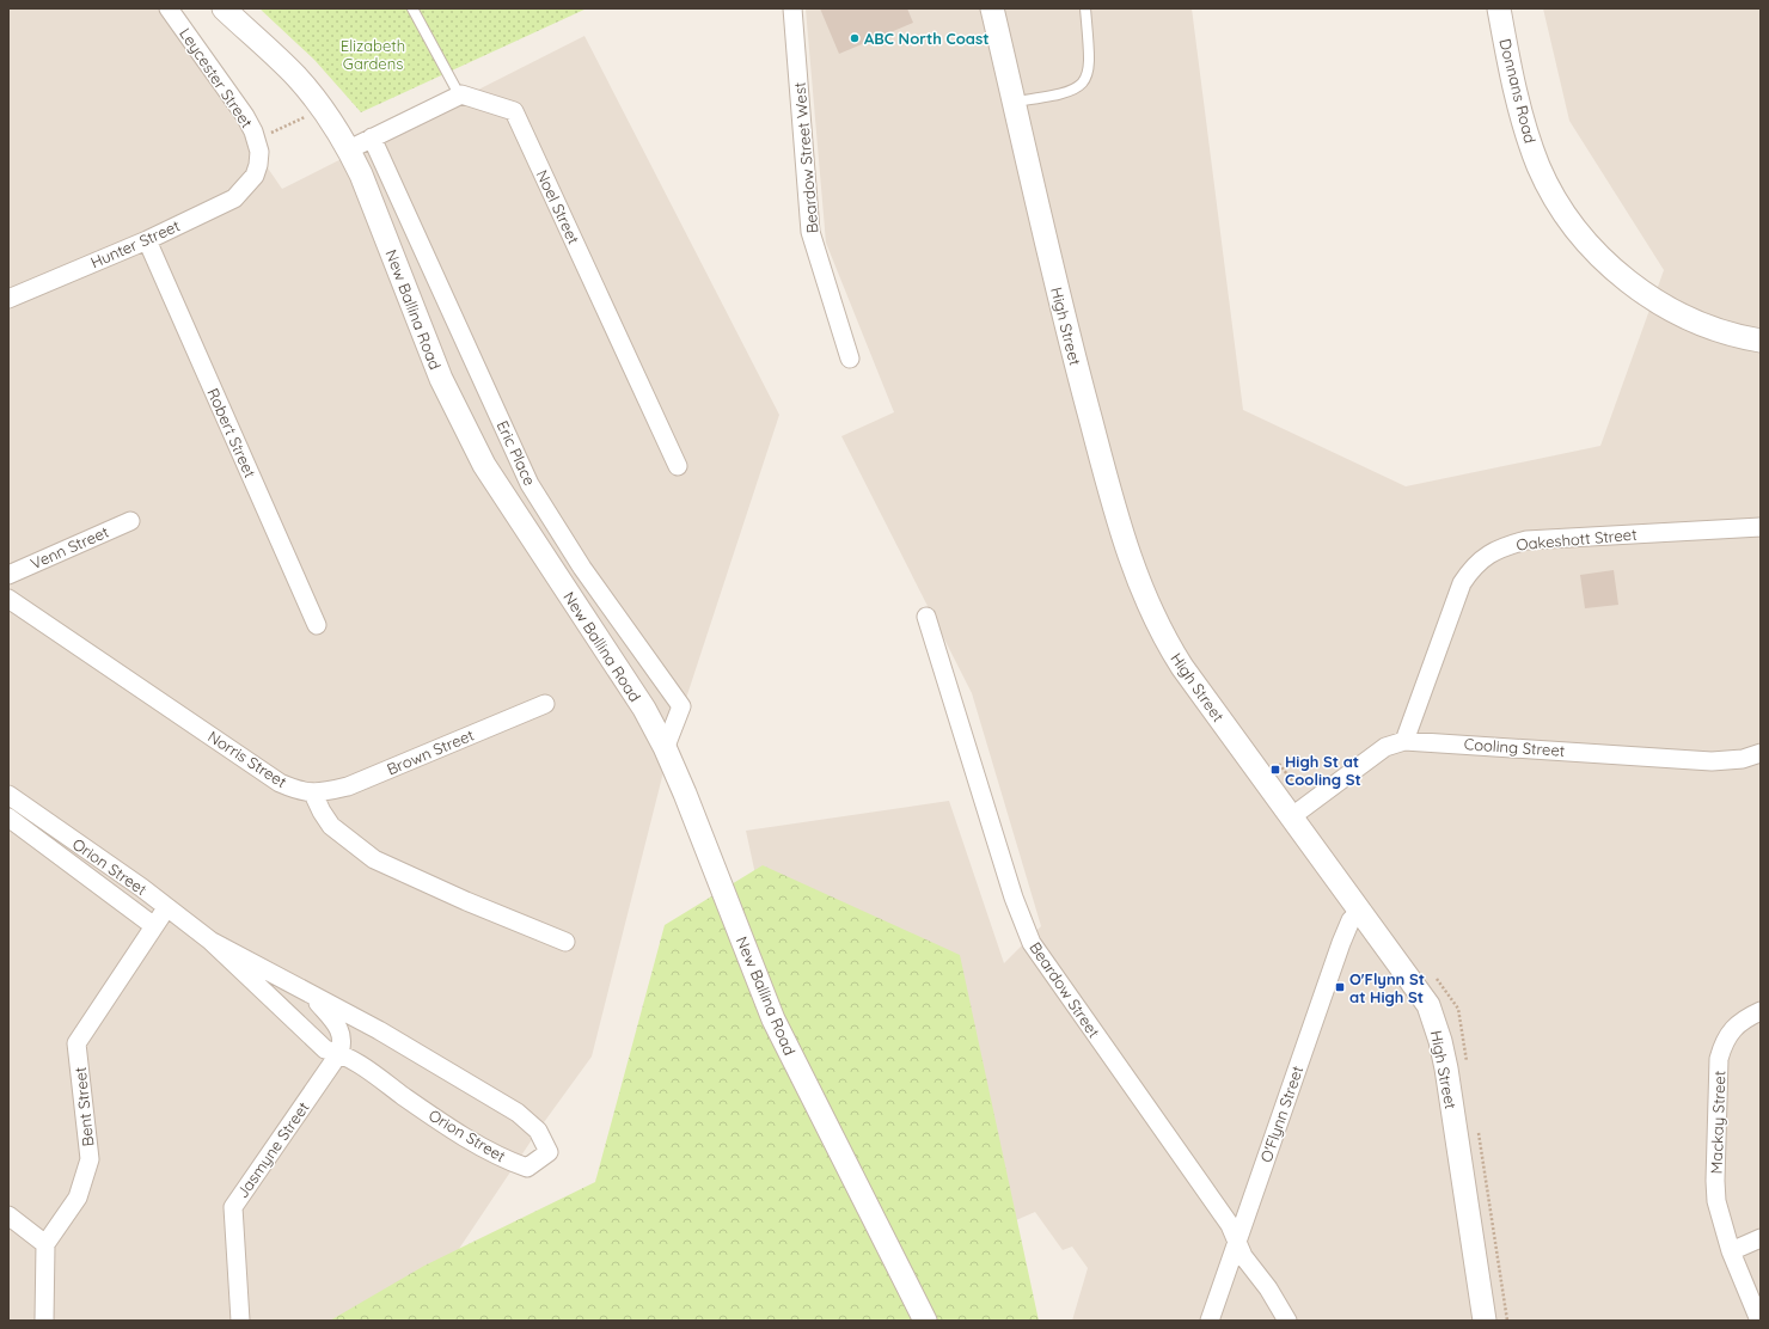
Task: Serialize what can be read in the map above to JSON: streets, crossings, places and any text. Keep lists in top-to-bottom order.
{
  "streets": {
    "street": [
      "Leycester Street",
      "Donnans Road",
      "Beardow Street West",
      "Noel Street",
      "Hunter Street",
      "New Ballina Road",
      "High Street",
      "Robert Street",
      "Eric Place",
      "Oakeshott Street",
      "Venn Street",
      "Cooling Street",
      "Brown Street",
      "Norris Street",
      "Orion Street",
      "Beardow Street",
      "Bent Street",
      "O'Flynn Street",
      "Mackay Street",
      "Jasmyne Street"
    ]
  },
  "crossings": [
    ["Leycester Street", "Hunter Street"],
    ["Hunter Street", "Robert Street"],
    ["New Ballina Road", "Eric Place"],
    ["High Street", "Cooling Street"],
    ["High Street", "O'Flynn Street"],
    ["Oakeshott Street", "Cooling Street"],
    ["Brown Street", "Norris Street"],
    ["Orion Street", "Bent Street"],
    ["Orion Street", "Jasmyne Street"],
    ["Beardow Street", "O'Flynn Street"]
  ],
  "parks": ["Elizabeth Gardens"],
  "places": {
    "other": ["ABC North Coast"],
    "transit": ["High St at Cooling St", "O'Flynn St at High St"]
  }
}
